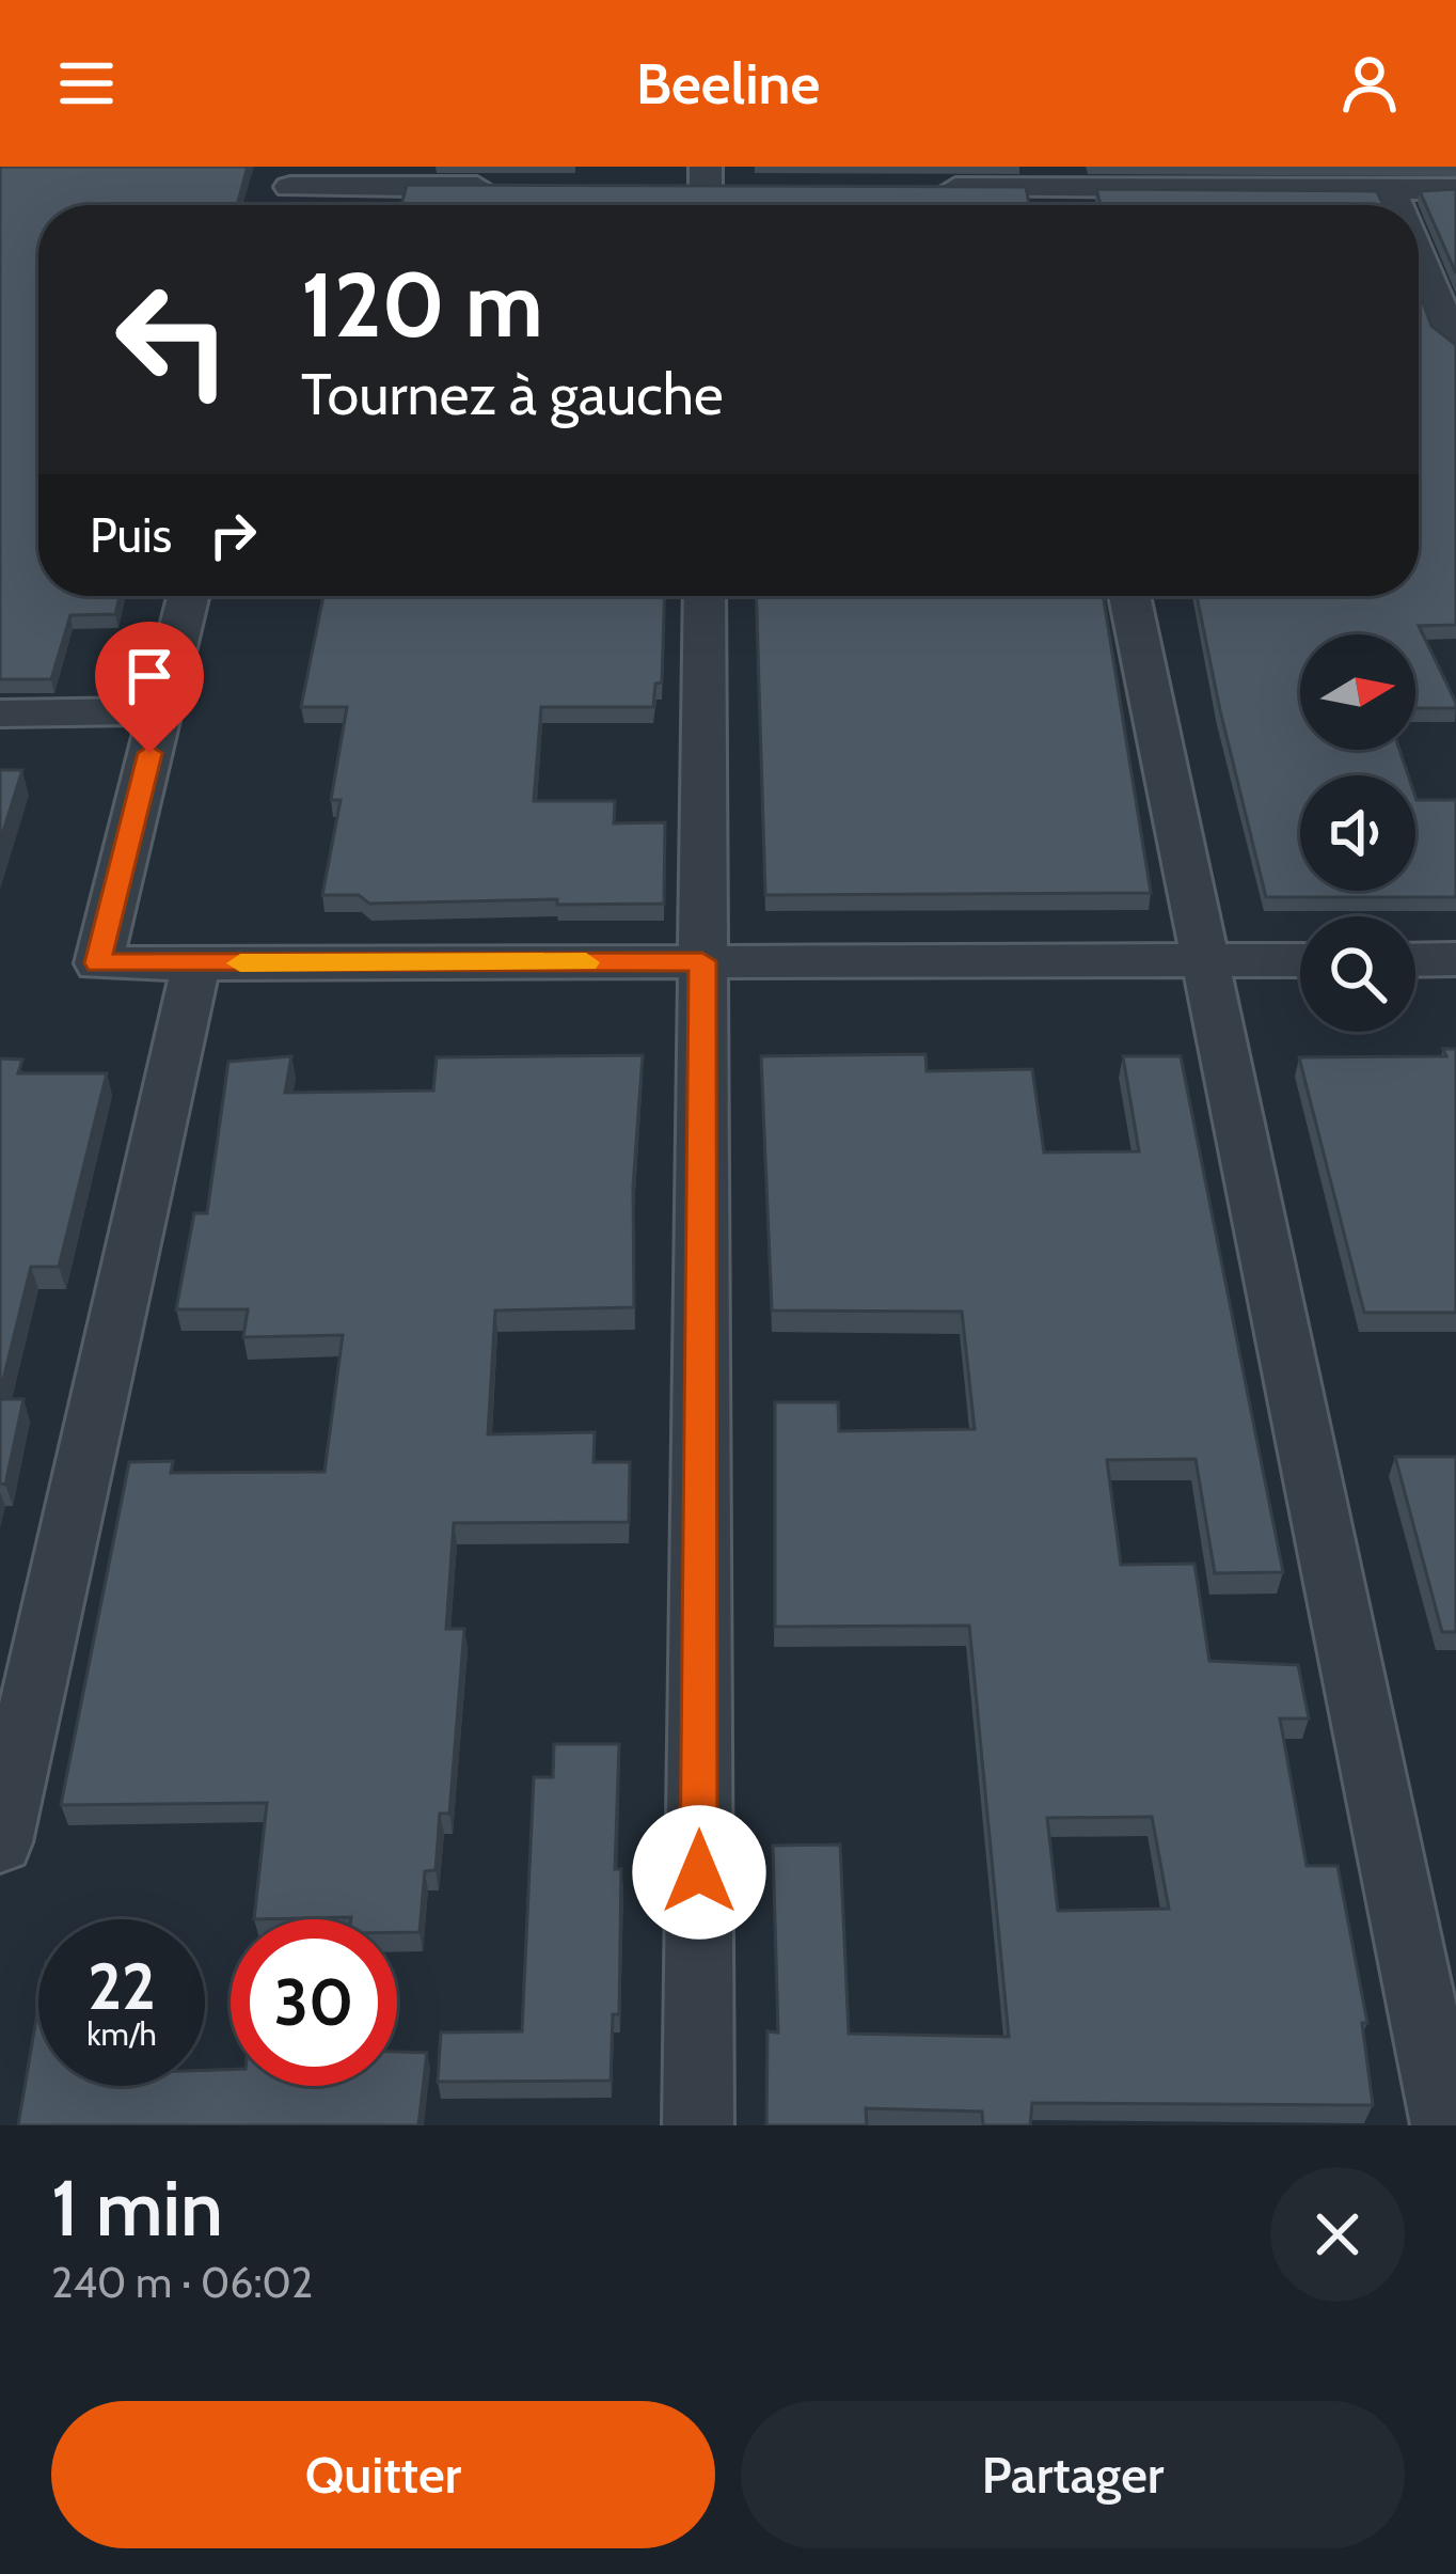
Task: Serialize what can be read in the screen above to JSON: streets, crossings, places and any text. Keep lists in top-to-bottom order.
{
  "north": "right",
  "page": {
    "header": "Beeline",
    "turn": ["120 m", "Tournez à gauche"],
    "then": "Puis",
    "speed": "22 km/h",
    "limit": "30",
    "heading": ["1 min", "240 m · 06:02"],
    "buttons": ["Quitter", "Partager"]
  }
}
